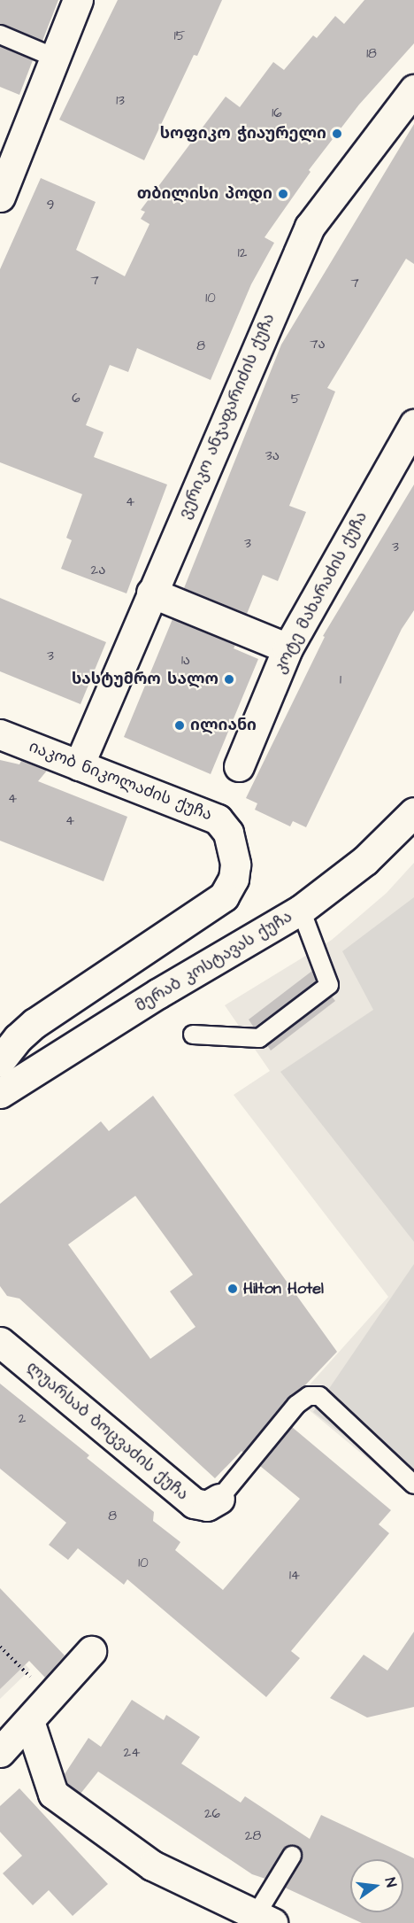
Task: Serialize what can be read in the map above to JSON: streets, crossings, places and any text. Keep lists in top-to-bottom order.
{
  "streets": {
    "street": [
      "ვერიკო ანჯაფარიძის ქუჩა",
      "კოტე მახარაძის ქუჩა",
      "იაკობ ნიკოლაძის ქუჩა",
      "მერაბ კოსტავას ქუჩა",
      "ლუარსაბ ბოცვაძის ქუჩა"
    ]
  },
  "crossings": [
    ["ვერიკო ანჯაფარიძის ქუჩა", "იაკობ ნიკოლაძის ქუჩა"]
  ],
  "places": [
    "სოფიკო ჭიაურელი",
    "თბილისი პოდი",
    "სასტუმრო სალო",
    "ილიანი",
    "Hilton Hotel"
  ],
  "house_numbers": [
    "15",
    "18",
    "13",
    "16",
    "9",
    "12",
    "7",
    "7",
    "10",
    "7ა",
    "8",
    "6",
    "5",
    "3ა",
    "4",
    "3",
    "3",
    "2ა",
    "3",
    "1ა",
    "1",
    "4",
    "4",
    "2",
    "8",
    "10",
    "14",
    "24",
    "26",
    "28"
  ],
  "north": "right"
}
